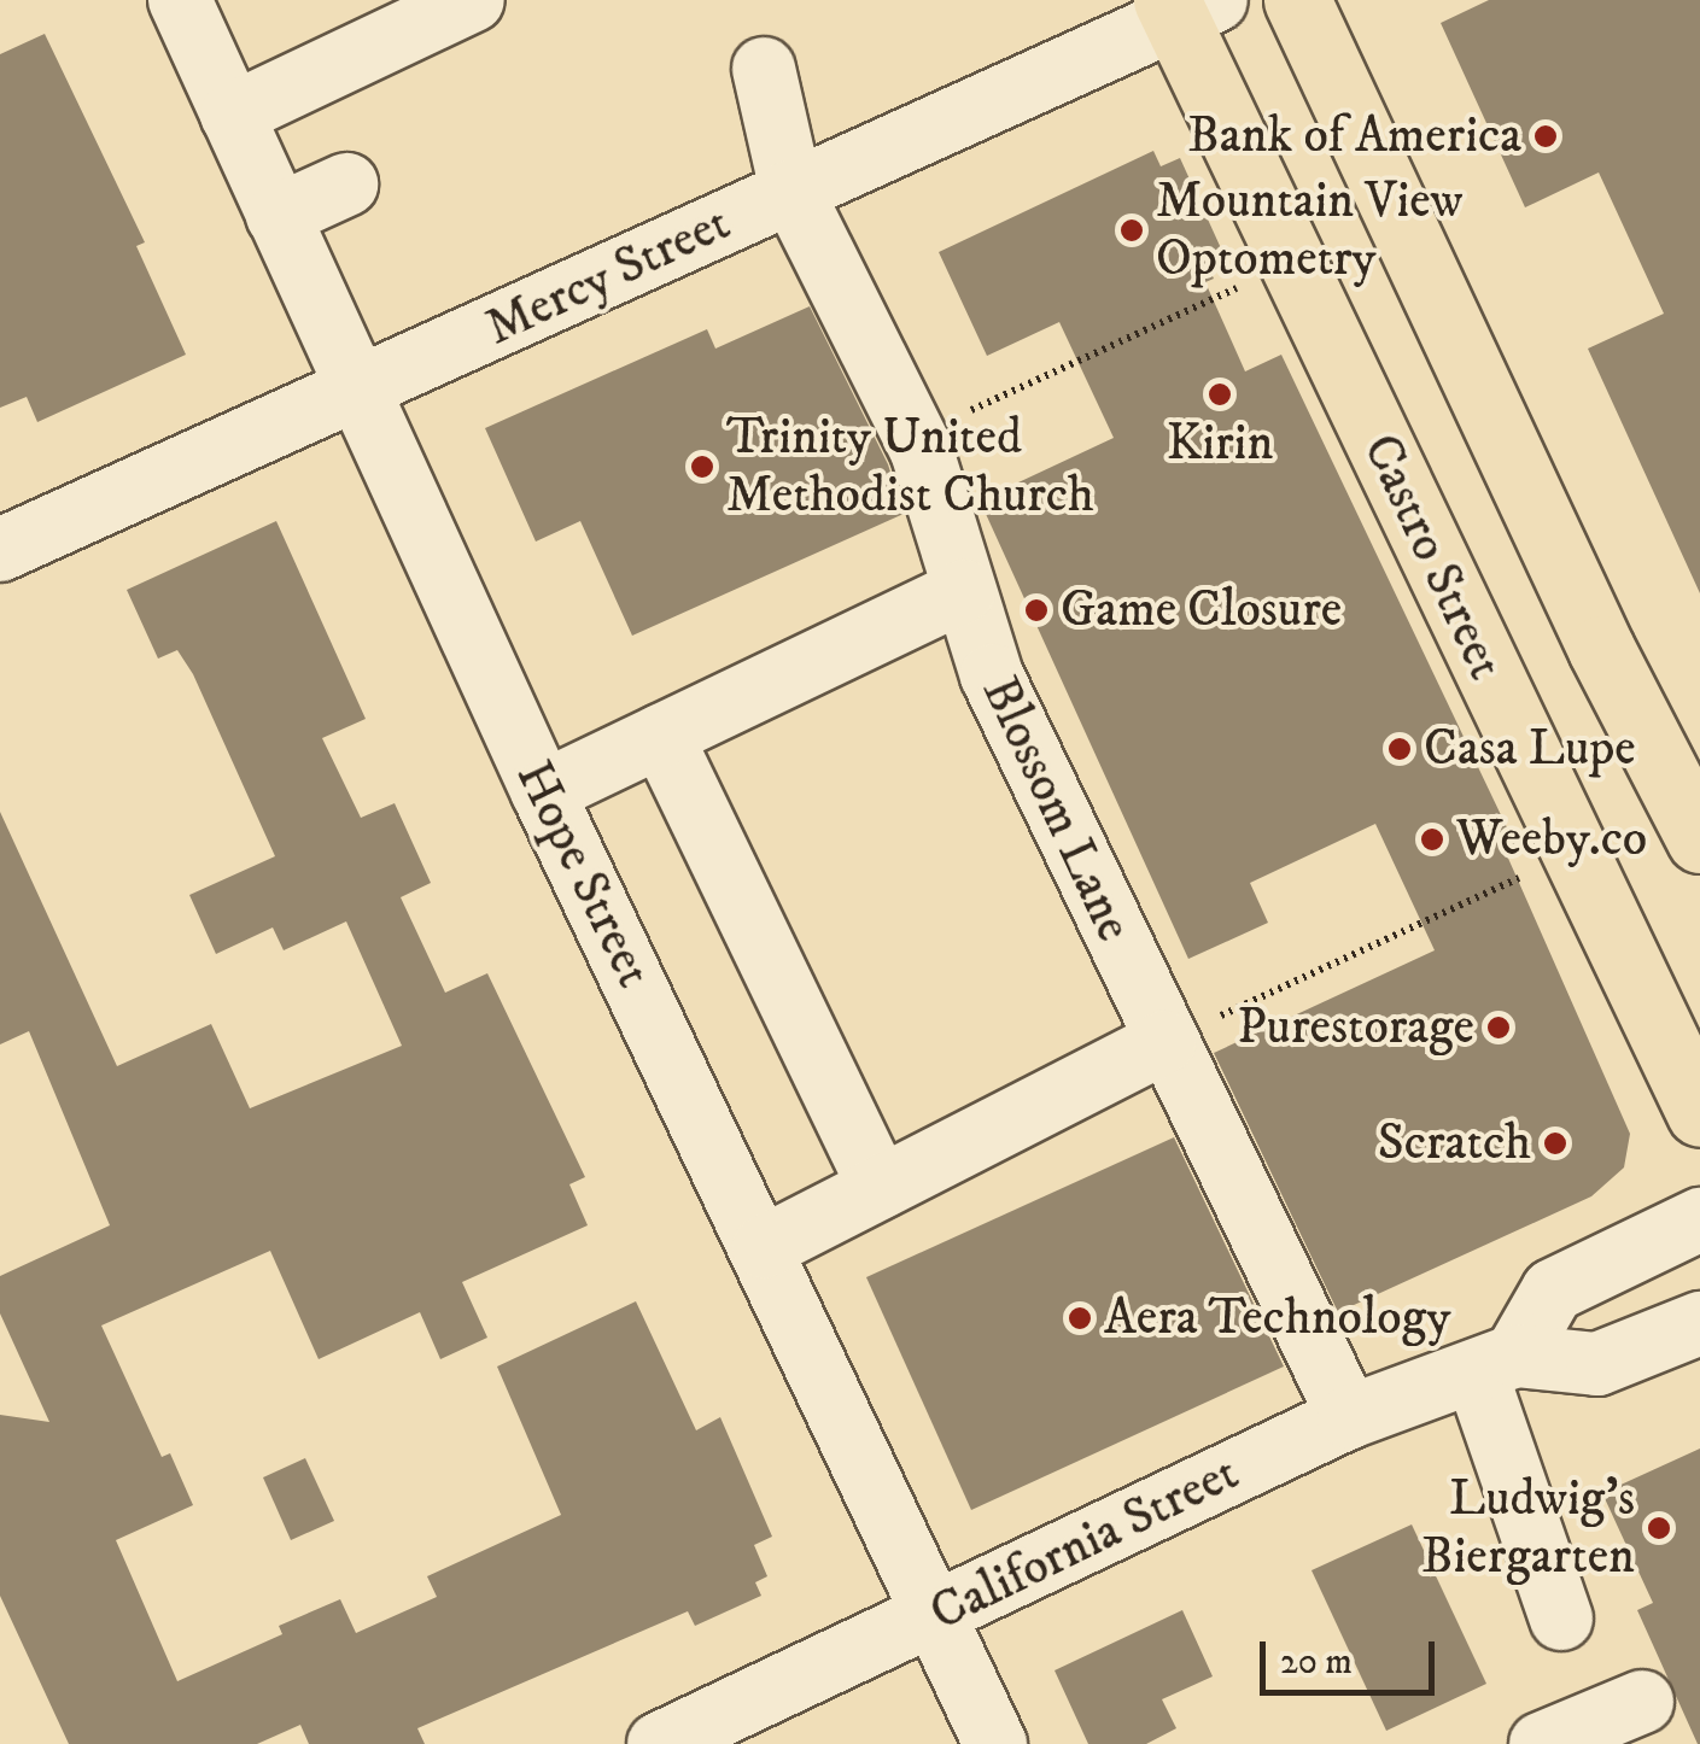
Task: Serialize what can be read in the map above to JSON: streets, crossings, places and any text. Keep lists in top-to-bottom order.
{
  "streets": {
    "main road": ["Castro Street"],
    "street": [
      "Mercy Street",
      "Blossom Lane",
      "Hope Street",
      "California Street"
    ]
  },
  "crossings": [
    ["Mercy Street", "Castro Street"],
    ["Mercy Street", "Blossom Lane"],
    ["Mercy Street", "Hope Street"],
    ["Blossom Lane", "California Street"],
    ["Hope Street", "California Street"]
  ],
  "places": [
    "Bank of America",
    "Mountain View Optometry",
    "Kirin",
    "Trinity United Methodist Church",
    "Game Closure",
    "Casa Lupe",
    "Weeby.co",
    "Purestorage",
    "Scratch",
    "Aera Technology",
    "Ludwig's Biergarten"
  ],
  "scale_bar": "20 m"
}
